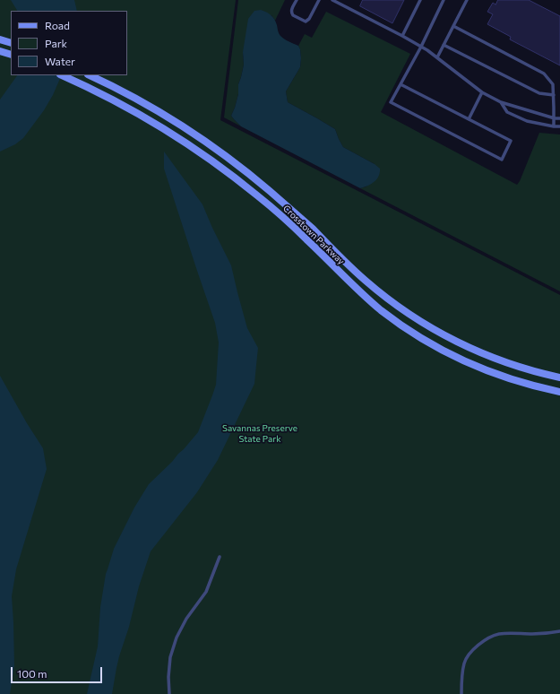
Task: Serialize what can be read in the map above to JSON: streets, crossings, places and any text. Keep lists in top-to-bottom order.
{
  "streets": {
    "main road": ["Crosstown Parkway"]
  },
  "parks": ["Savannas Preserve State Park"],
  "legend": ["Road", "Park", "Water"],
  "scale_bar": "100 m"
}
